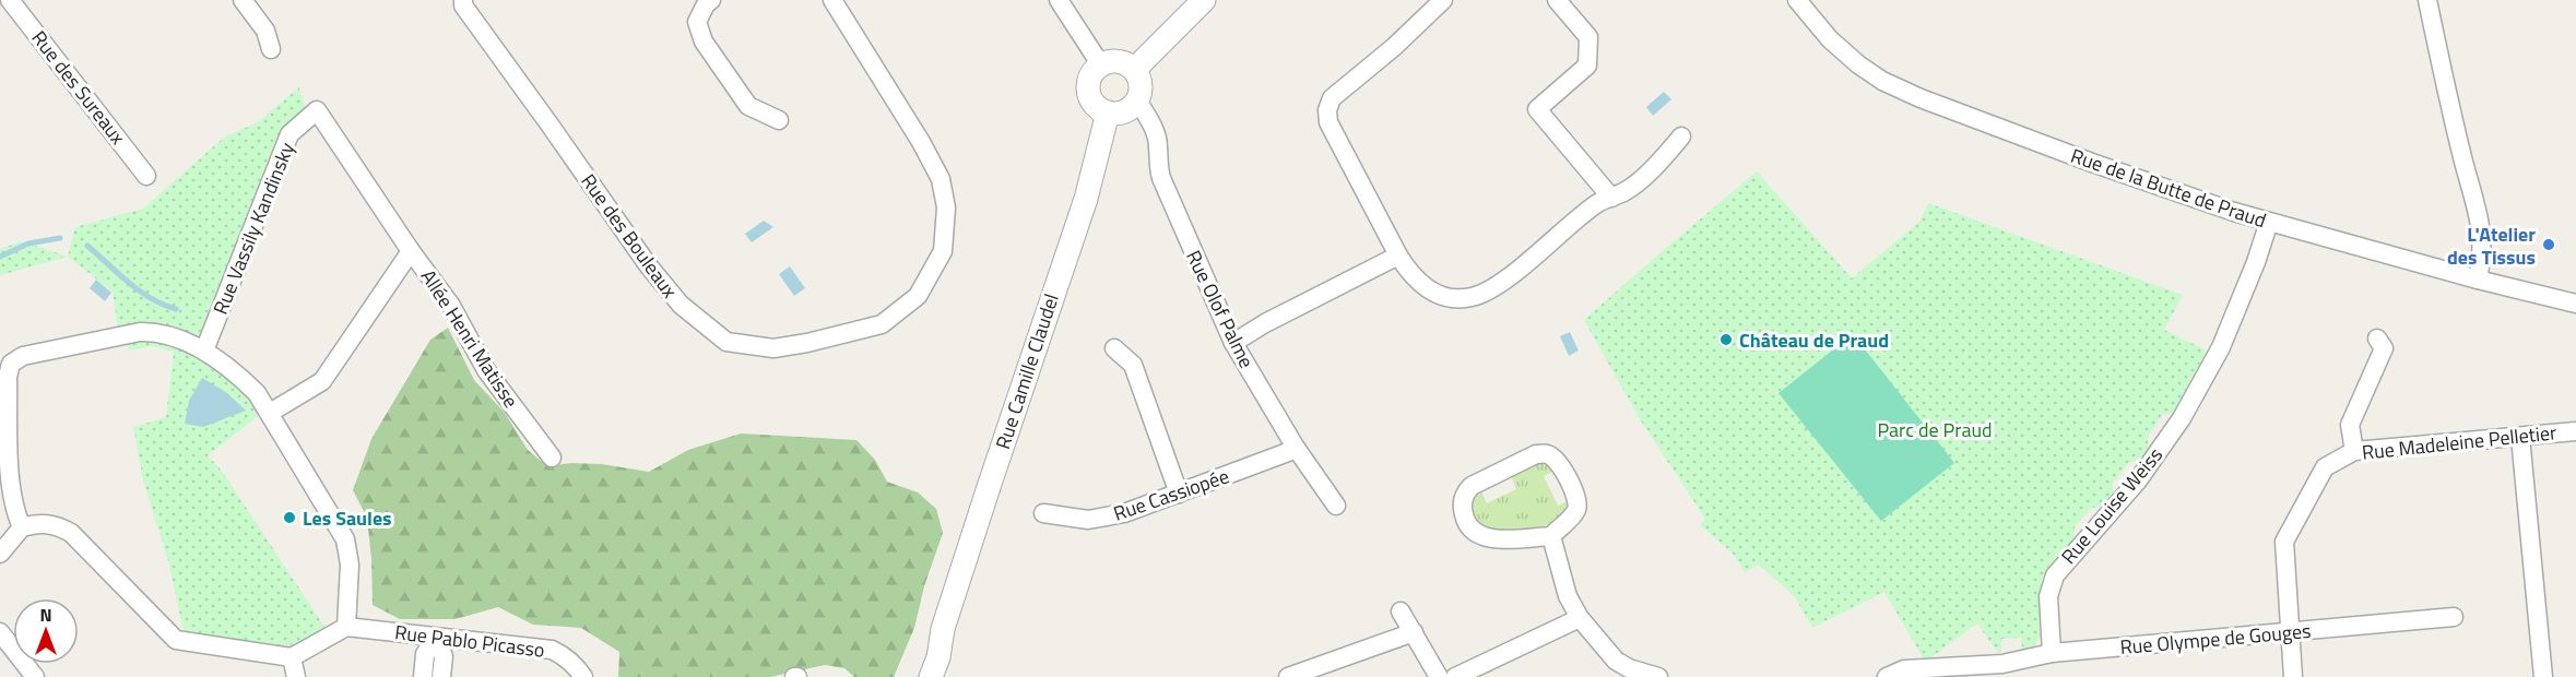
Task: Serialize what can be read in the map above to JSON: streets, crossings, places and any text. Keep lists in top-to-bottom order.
{
  "streets": {
    "street": [
      "Rue des Sureaux",
      "Rue de la Butte de Praud",
      "Rue Vassily Kandinsky",
      "Rue des Bouleaux",
      "Rue Olof Palme",
      "Allée Henri Matisse",
      "Rue Camille Claudel",
      "Rue Madeleine Pelletier",
      "Rue Cassiopée",
      "Rue Louise Weiss",
      "Rue Olympe de Gouges",
      "Rue Pablo Picasso"
    ]
  },
  "crossings": [
    ["Rue de la Butte de Praud", "Rue Louise Weiss"],
    ["Rue Vassily Kandinsky", "Allée Henri Matisse"],
    ["Rue Olof Palme", "Rue Camille Claudel"],
    ["Rue Olof Palme", "Rue Cassiopée"],
    ["Rue Madeleine Pelletier", "Rue Olympe de Gouges"],
    ["Rue Louise Weiss", "Rue Olympe de Gouges"]
  ],
  "parks": ["Parc de Praud"],
  "places": ["L'Atelier des Tissus", "Château de Praud", "Les Saules"],
  "north": "top"
}
